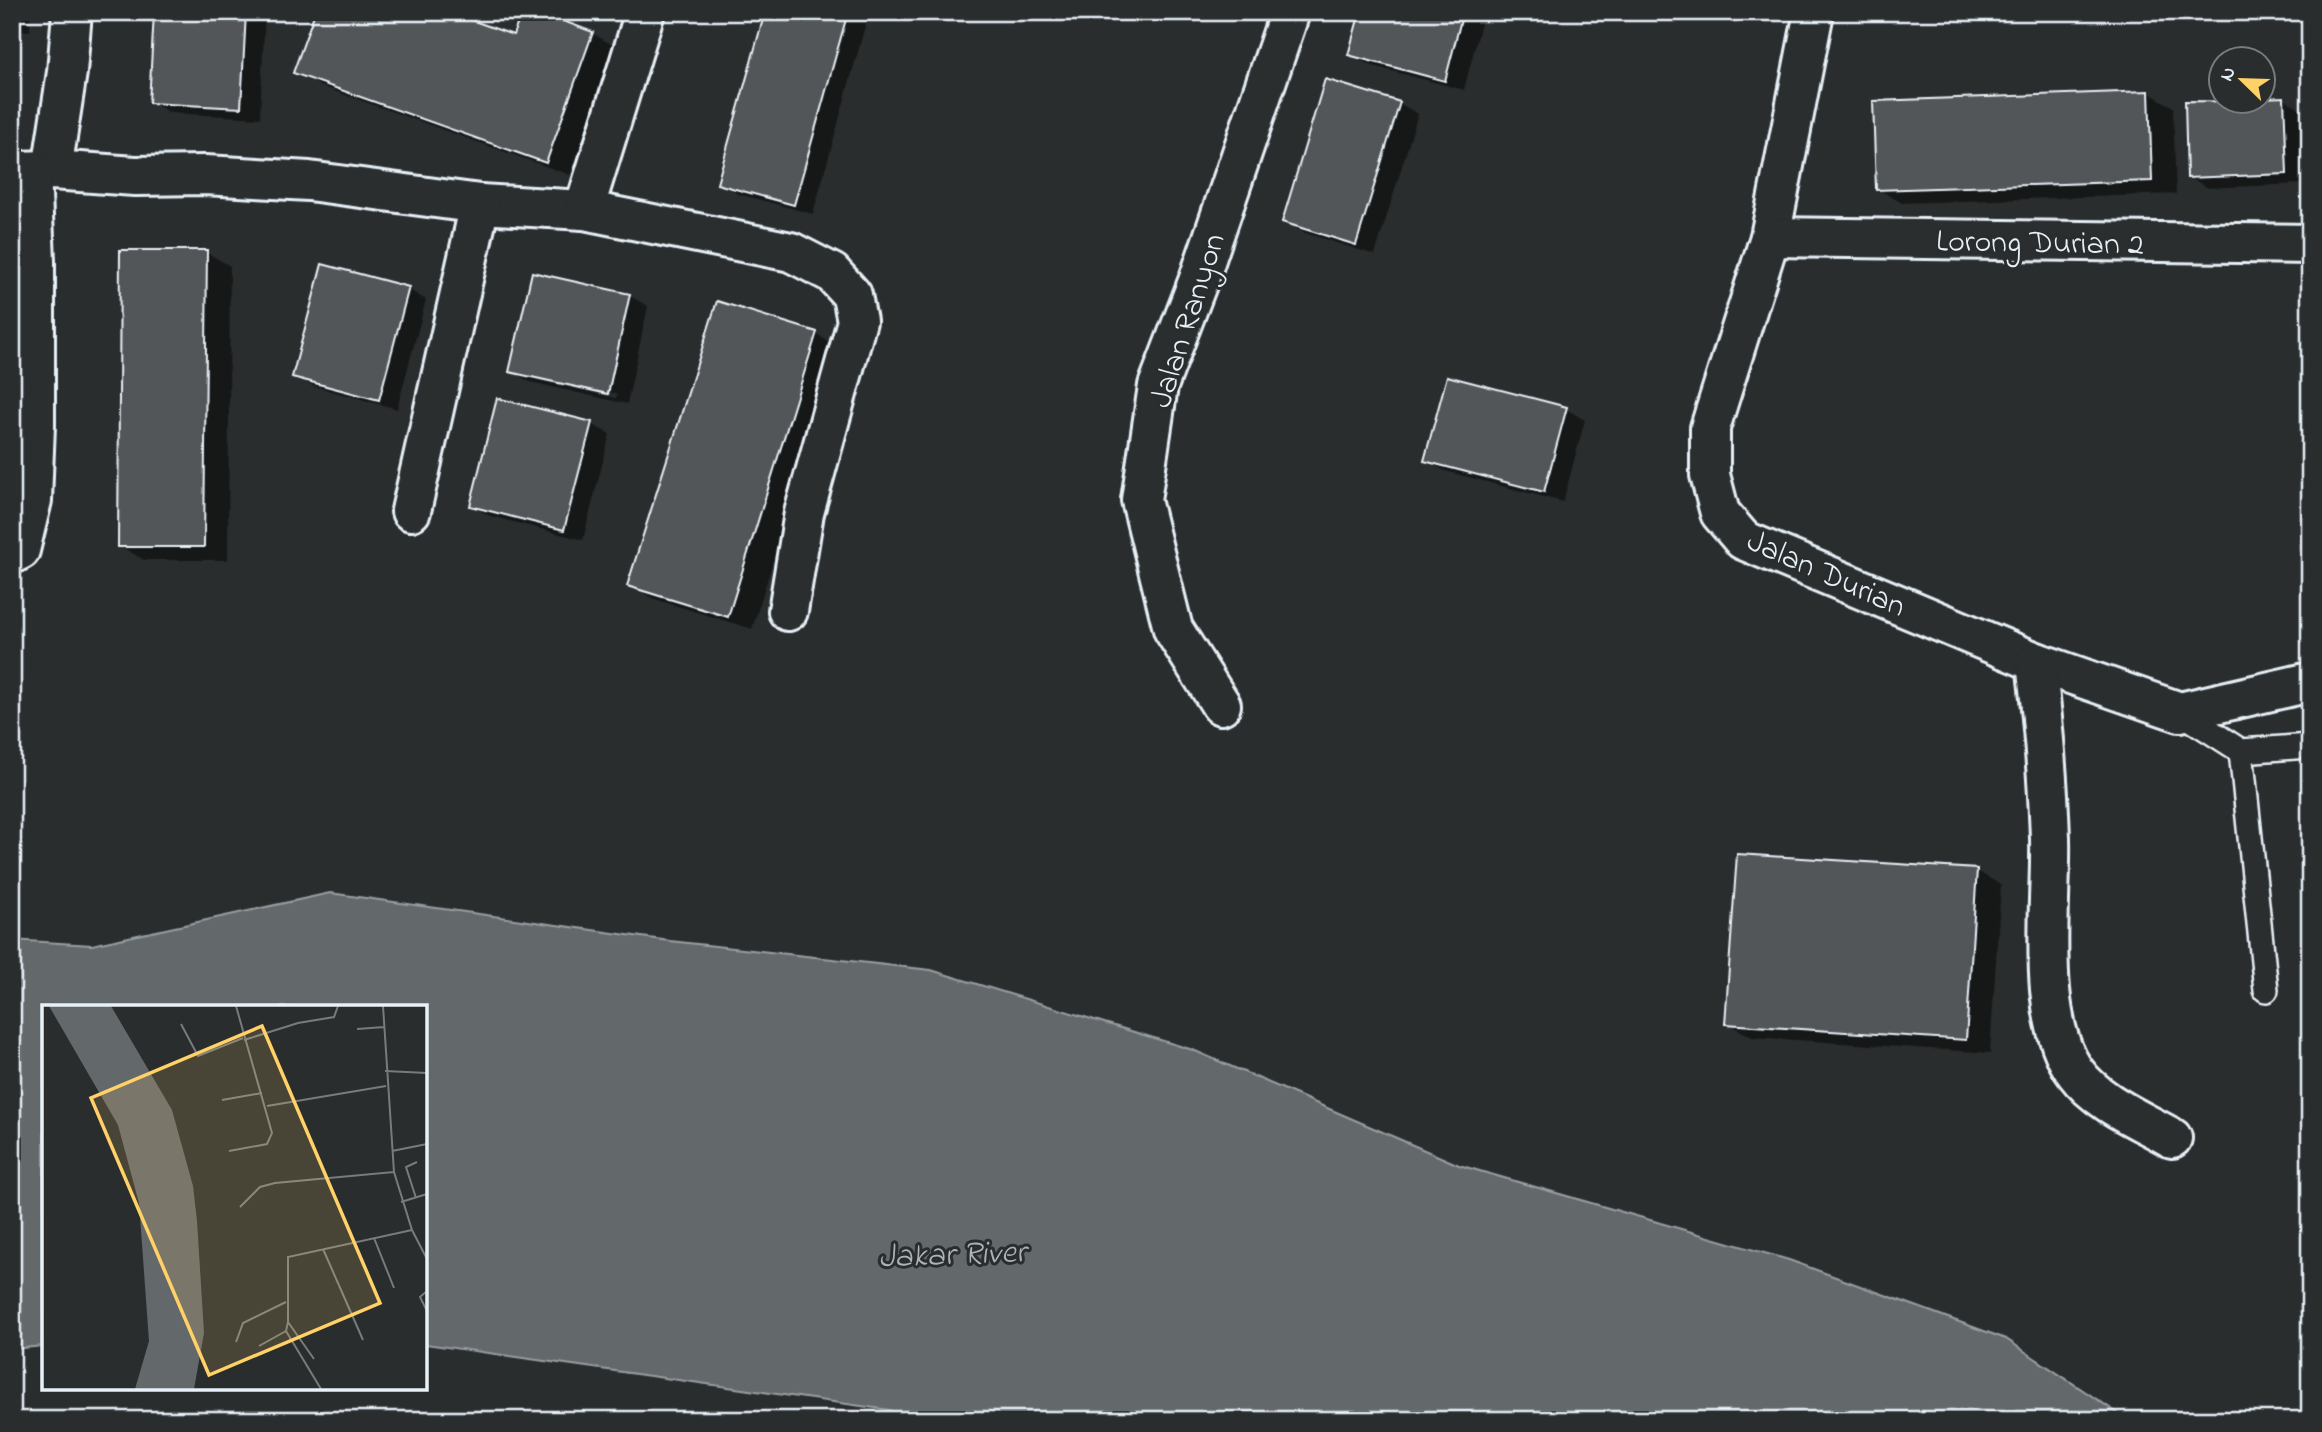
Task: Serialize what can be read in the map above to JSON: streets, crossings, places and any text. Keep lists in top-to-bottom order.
{
  "streets": {
    "street": ["Lorong Durian 2", "Jalan Ranyon", "Jalan Durian"]
  },
  "crossings": [
    ["Lorong Durian 2", "Jalan Durian"]
  ],
  "water": ["Jakar River"],
  "north": "top left"
}
